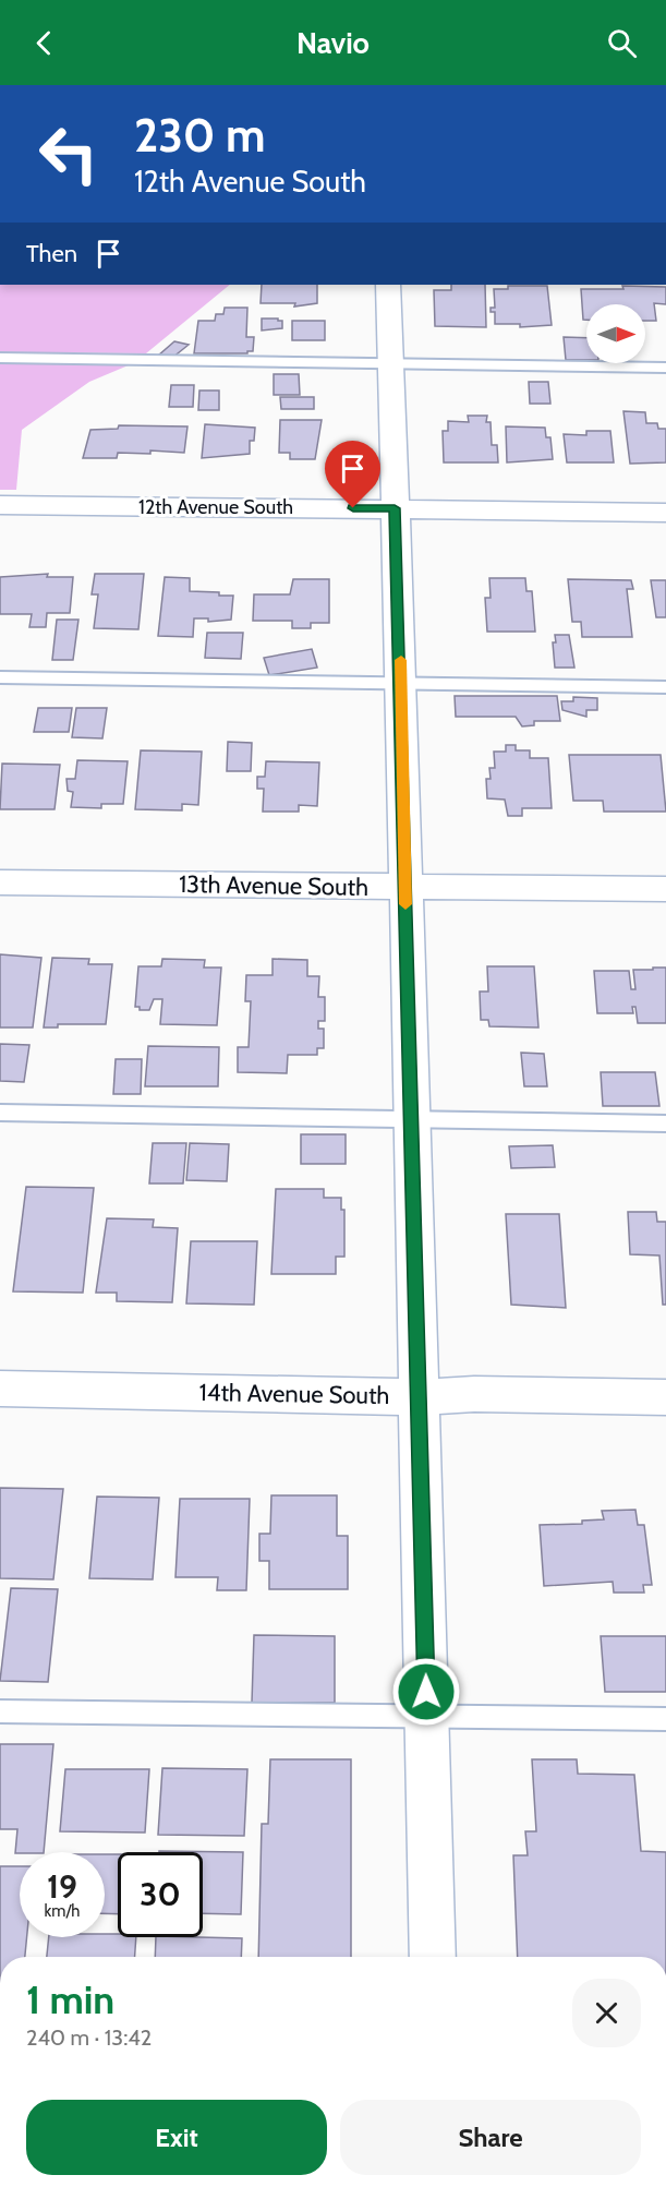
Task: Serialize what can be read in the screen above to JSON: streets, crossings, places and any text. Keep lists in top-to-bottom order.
{
  "streets": {
    "street": ["12th Avenue South", "13th Avenue South", "14th Avenue South"]
  },
  "north": "right",
  "page": {
    "header": "Navio",
    "turn": ["230 m", "12th Avenue South"],
    "then": "Then",
    "speed": "19 km/h",
    "limit": "30",
    "heading": ["1 min", "240 m · 13:42"],
    "buttons": ["Exit", "Share"]
  }
}
